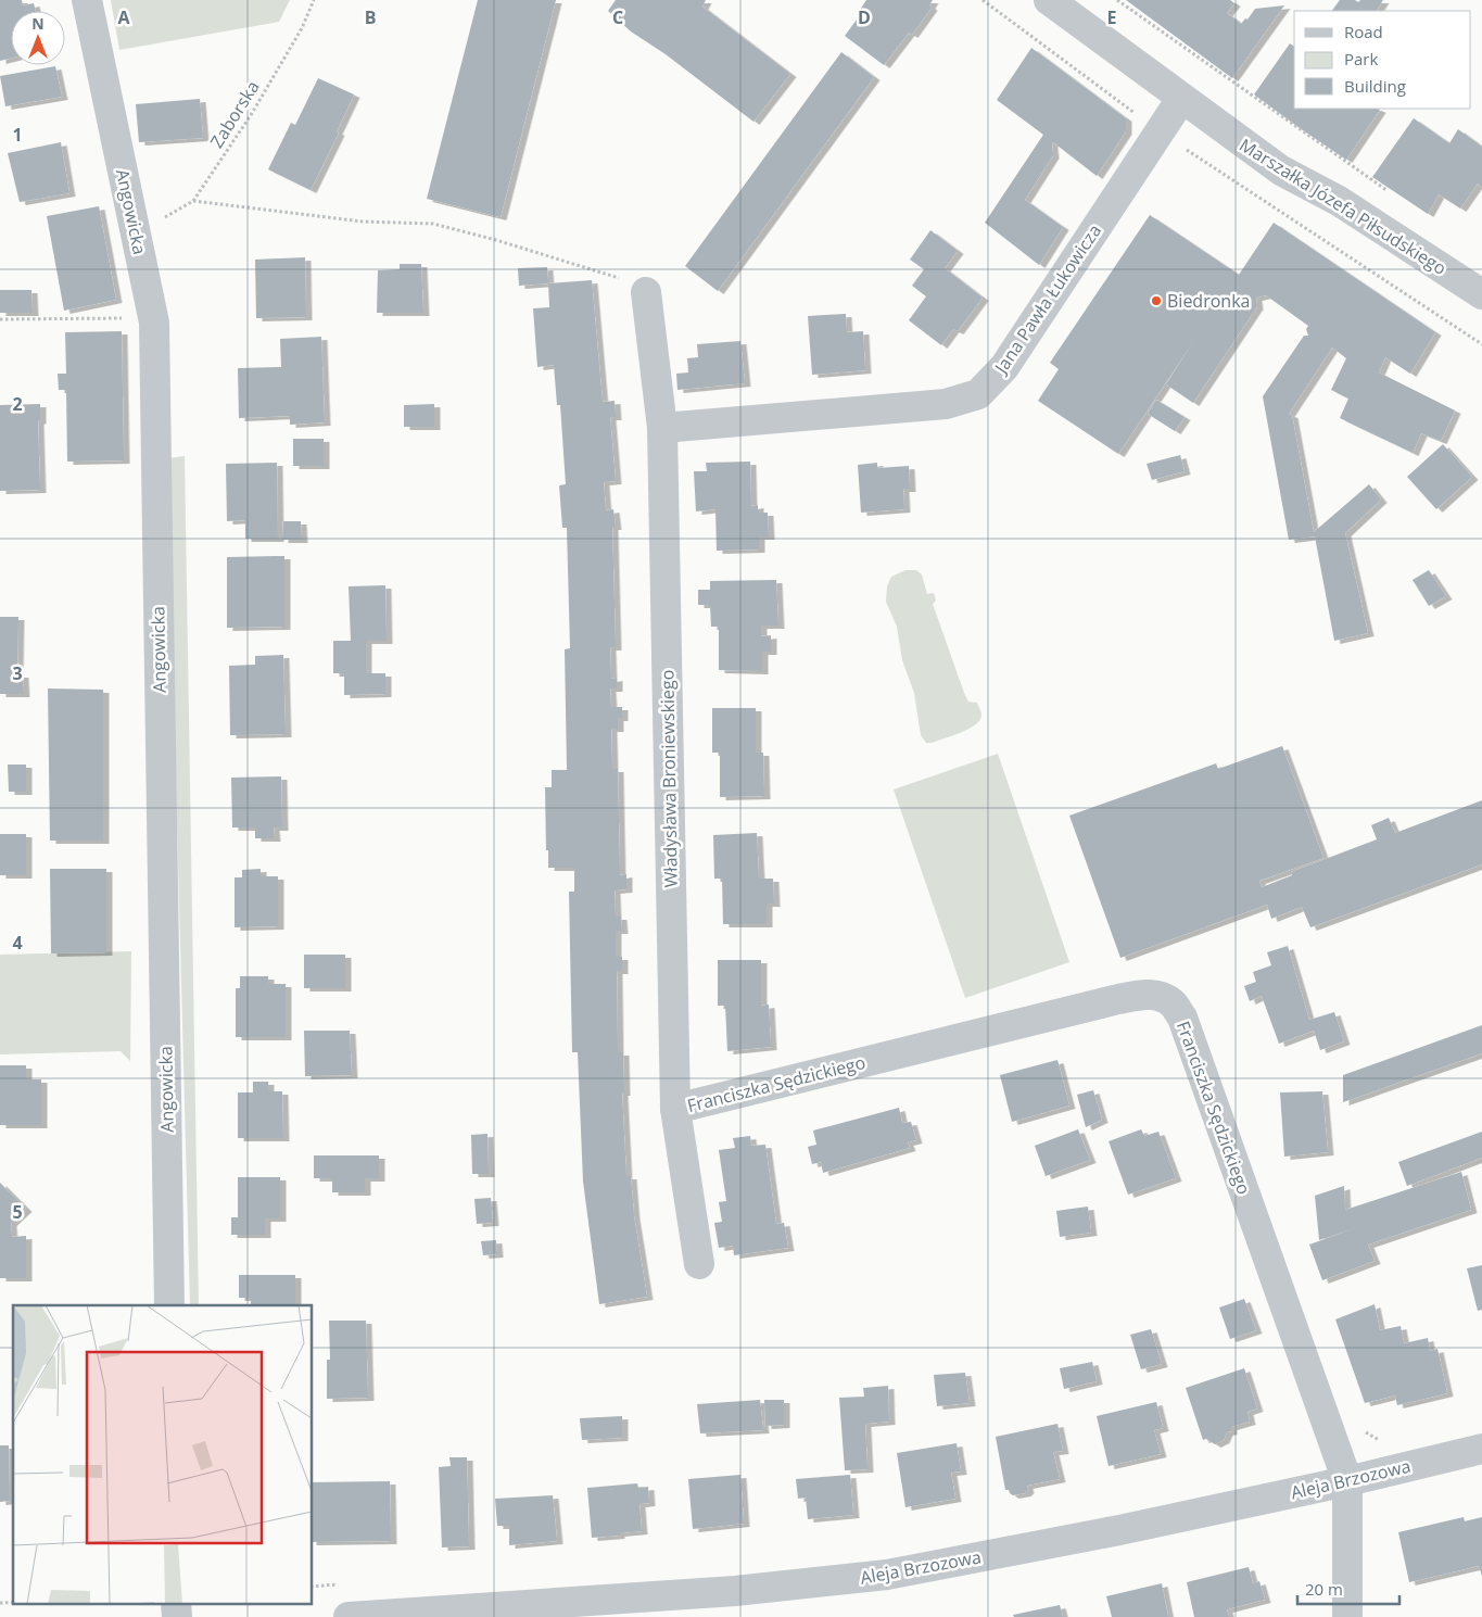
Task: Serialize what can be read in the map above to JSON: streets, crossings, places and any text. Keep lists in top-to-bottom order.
{
  "streets": {
    "street": [
      "Marszałka Józefa Piłsudskiego",
      "Angowicka",
      "Jana Pawła Łukowicza",
      "Władysława Broniewskiego",
      "Franciszka Sędzickiego",
      "Aleja Brzozowa"
    ],
    "path": ["Zaborska"]
  },
  "crossings": [
    ["Marszałka Józefa Piłsudskiego", "Jana Pawła Łukowicza"],
    ["Jana Pawła Łukowicza", "Władysława Broniewskiego"],
    ["Władysława Broniewskiego", "Franciszka Sędzickiego"],
    ["Franciszka Sędzickiego", "Aleja Brzozowa"]
  ],
  "places": ["Biedronka"],
  "legend": ["Road", "Park", "Building"],
  "scale_bar": "20 m",
  "north": "top",
  "grid": {
    "columns": [
      "A",
      "B",
      "C",
      "D",
      "E"
    ],
    "rows": [
      "1",
      "2",
      "3",
      "4",
      "5"
    ]
  }
}
